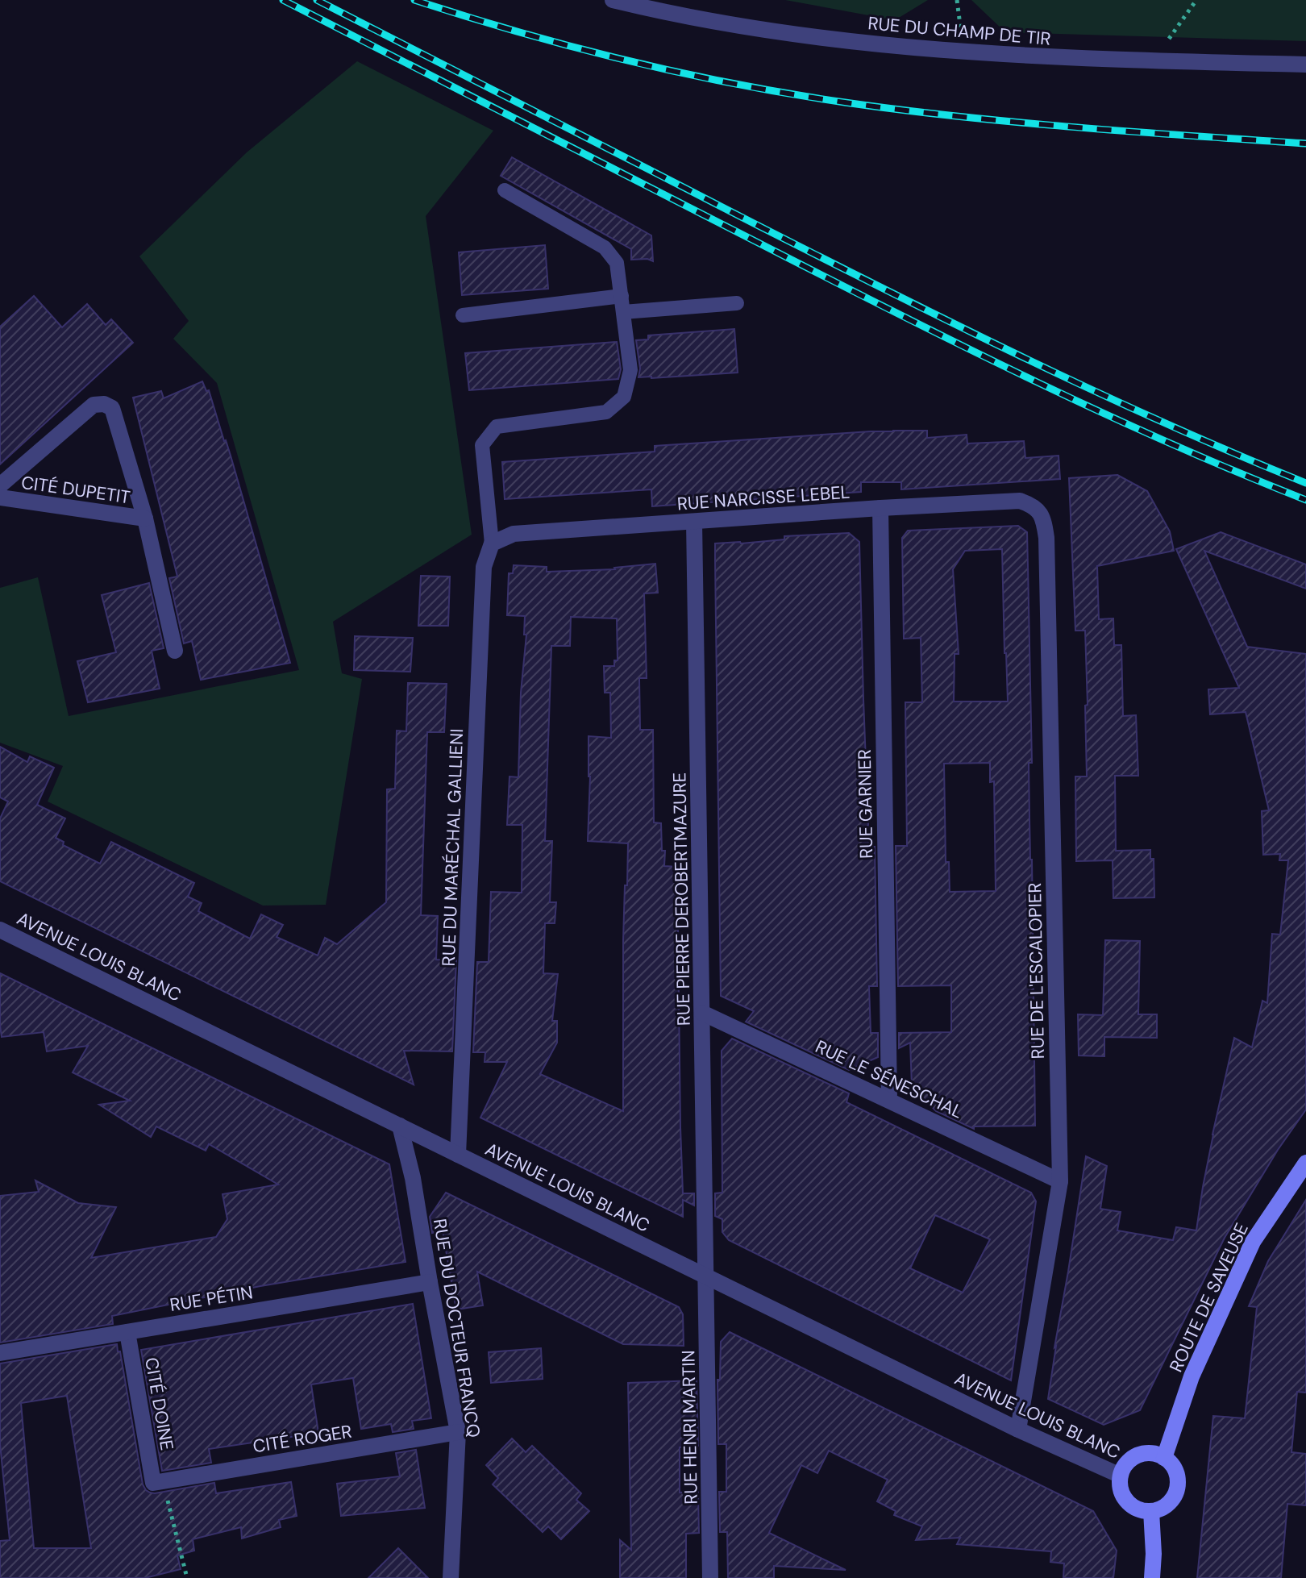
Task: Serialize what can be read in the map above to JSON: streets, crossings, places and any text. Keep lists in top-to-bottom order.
{
  "streets": {
    "main road": ["ROUTE DE SAVEUSE"],
    "street": [
      "RUE DU CHAMP DE TIR",
      "CITÉ DUPETIT",
      "RUE NARCISSE LEBEL",
      "RUE GARNIER",
      "RUE DU MARÉCHAL GALLIENI",
      "RUE PIERRE DEROBERTMAZURE",
      "AVENUE LOUIS BLANC",
      "RUE DE L'ESCALOPIER",
      "RUE LE SÉNESCHAL",
      "RUE PÉTIN",
      "RUE DU DOCTEUR FRANCQ",
      "CITÉ DOINE",
      "RUE HENRI MARTIN",
      "CITÉ ROGER"
    ]
  },
  "crossings": [
    ["RUE NARCISSE LEBEL", "RUE GARNIER"],
    ["RUE NARCISSE LEBEL", "RUE DU MARÉCHAL GALLIENI"],
    ["RUE NARCISSE LEBEL", "RUE PIERRE DEROBERTMAZURE"],
    ["RUE NARCISSE LEBEL", "RUE DE L'ESCALOPIER"],
    ["RUE GARNIER", "RUE LE SÉNESCHAL"],
    ["RUE DU MARÉCHAL GALLIENI", "AVENUE LOUIS BLANC"],
    ["RUE PIERRE DEROBERTMAZURE", "AVENUE LOUIS BLANC"],
    ["RUE PIERRE DEROBERTMAZURE", "RUE LE SÉNESCHAL"],
    ["RUE PIERRE DEROBERTMAZURE", "RUE HENRI MARTIN"],
    ["AVENUE LOUIS BLANC", "RUE DE L'ESCALOPIER"],
    ["AVENUE LOUIS BLANC", "ROUTE DE SAVEUSE"],
    ["AVENUE LOUIS BLANC", "RUE DU DOCTEUR FRANCQ"],
    ["AVENUE LOUIS BLANC", "RUE HENRI MARTIN"],
    ["RUE DE L'ESCALOPIER", "RUE LE SÉNESCHAL"],
    ["RUE PÉTIN", "RUE DU DOCTEUR FRANCQ"],
    ["RUE PÉTIN", "CITÉ DOINE"],
    ["RUE DU DOCTEUR FRANCQ", "CITÉ ROGER"],
    ["CITÉ DOINE", "CITÉ ROGER"]
  ]
}
